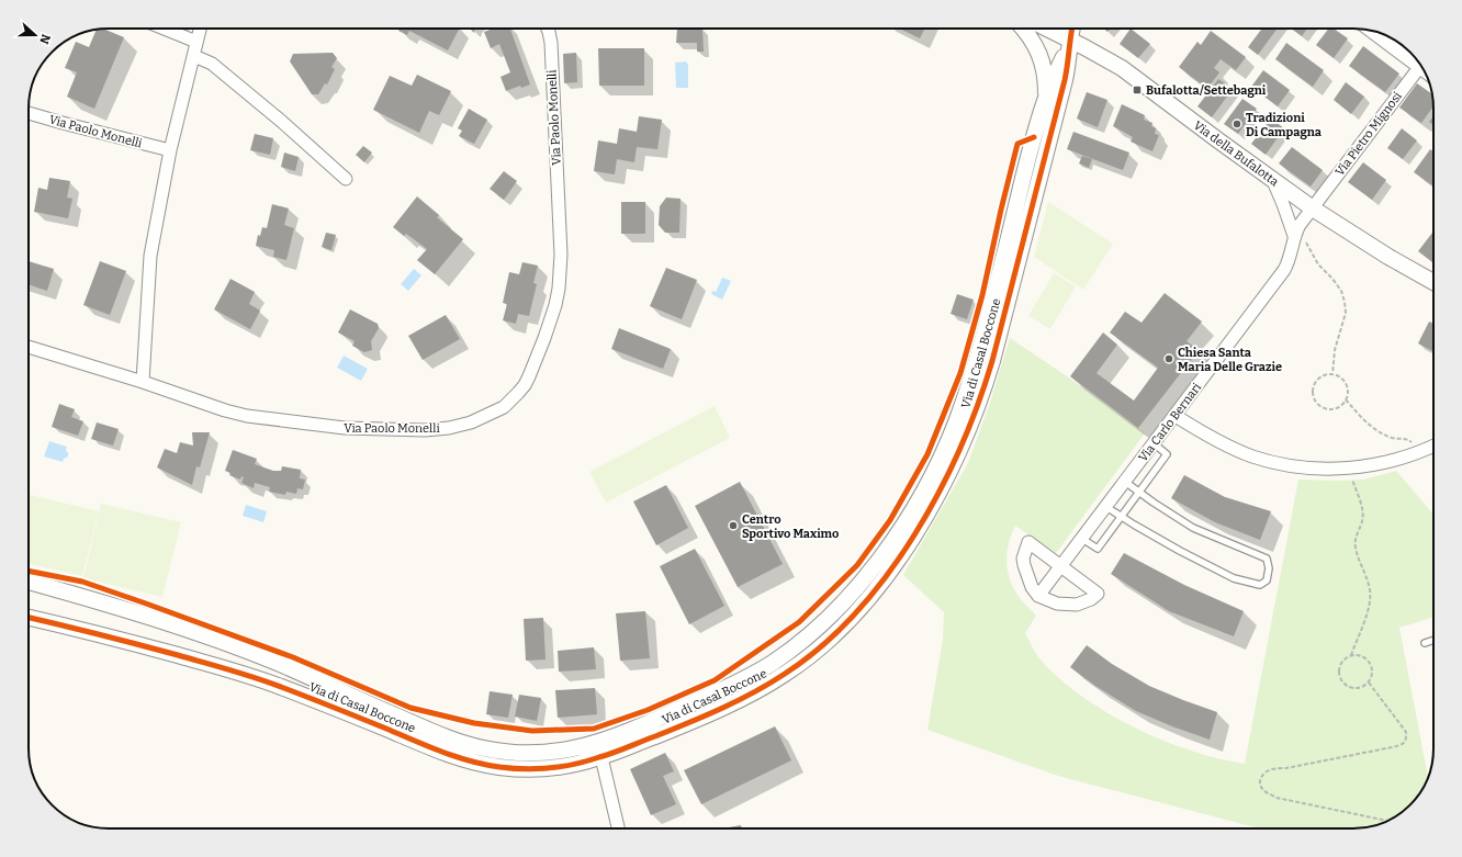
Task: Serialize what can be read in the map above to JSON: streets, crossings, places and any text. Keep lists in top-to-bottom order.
{
  "streets": {
    "street": [
      "Via Paolo Monelli",
      "Via Pietro Mignosi",
      "Via della Bufalotta",
      "Via di Casal Boccone",
      "Via Carlo Bernari"
    ]
  },
  "crossings": [
    ["Via Pietro Mignosi", "Via della Bufalotta"],
    ["Via Pietro Mignosi", "Via Carlo Bernari"],
    ["Via della Bufalotta", "Via di Casal Boccone"],
    ["Via della Bufalotta", "Via Carlo Bernari"]
  ],
  "places": {
    "transit": ["Bufalotta/Settebagni"],
    "other": ["Tradizioni Di Campagna", "Chiesa Santa Maria Delle Grazie", "Centro Sportivo Maximo"]
  },
  "north": "right"
}
